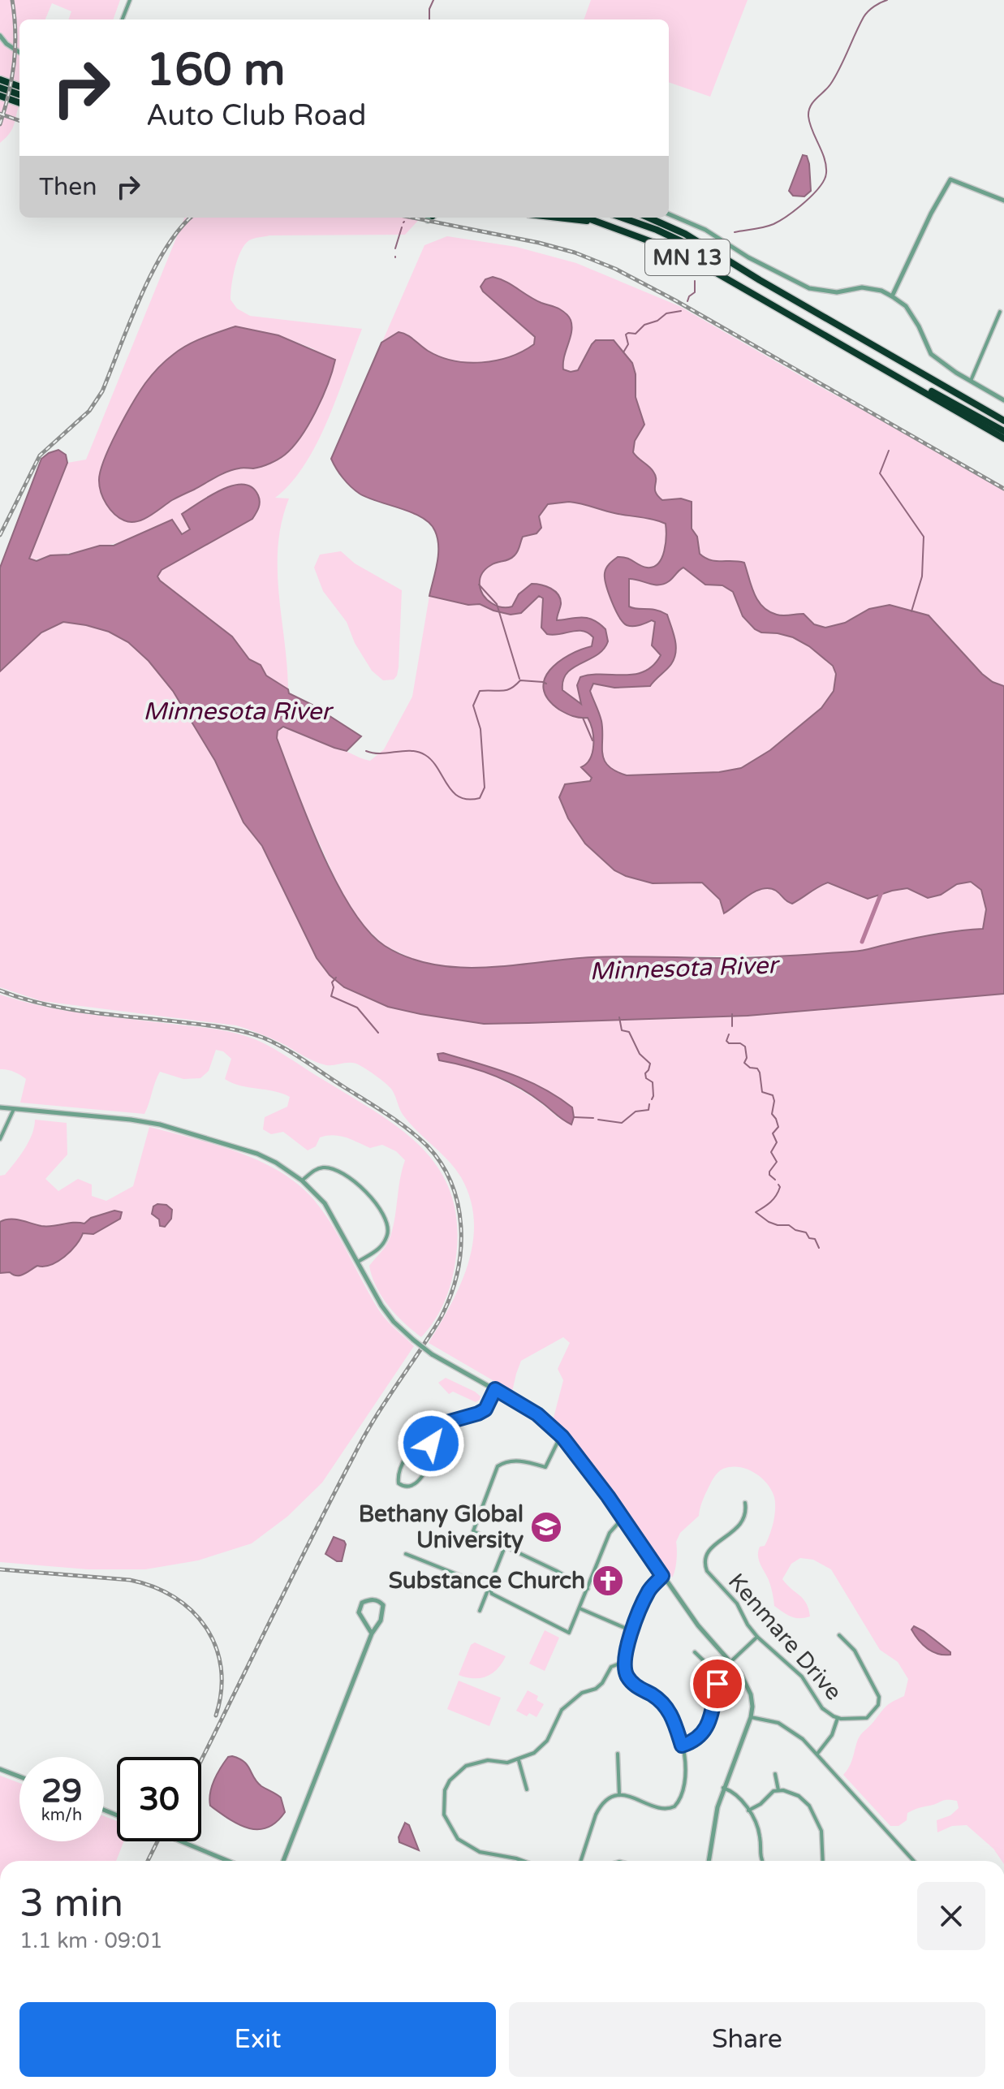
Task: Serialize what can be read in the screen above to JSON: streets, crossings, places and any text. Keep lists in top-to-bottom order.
{
  "streets": {
    "highway": ["MN 13"],
    "street": ["Kenmare Drive"]
  },
  "water": ["Minnesota River"],
  "places": {
    "school or university": ["Bethany Global University"],
    "church": ["Substance Church"]
  },
  "page": {
    "turn": ["160 m", "Auto Club Road"],
    "then": "Then",
    "speed": "29 km/h",
    "limit": "30",
    "heading": ["3 min", "1.1 km · 09:01"],
    "buttons": ["Exit", "Share"]
  }
}
